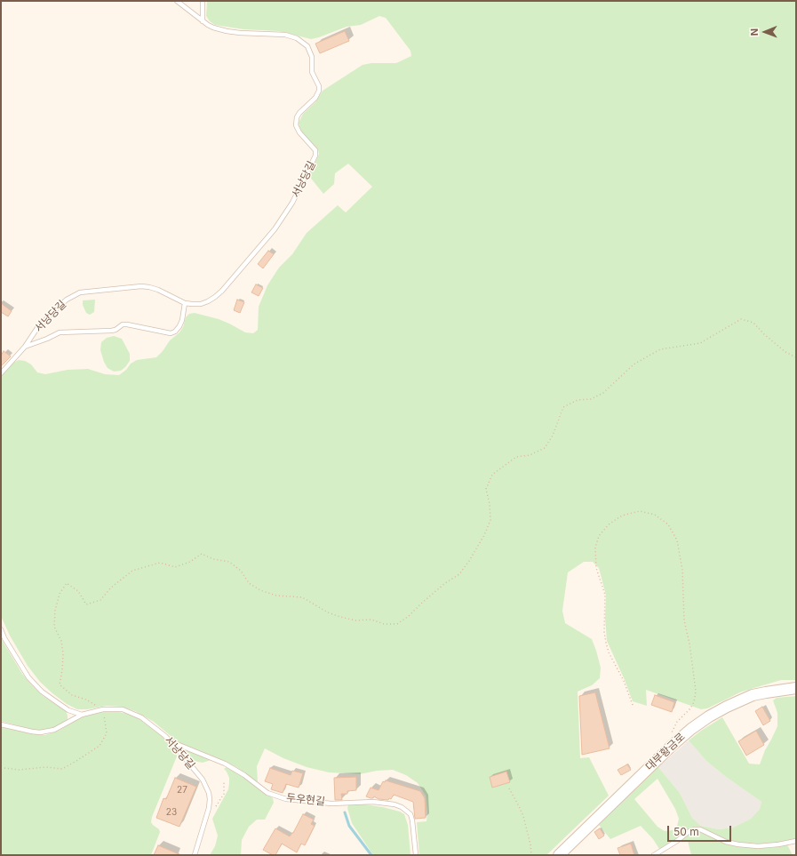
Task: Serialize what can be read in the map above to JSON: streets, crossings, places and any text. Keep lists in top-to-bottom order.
{
  "streets": {
    "main road": ["대부황금로"],
    "lane": ["서낭당길", "두우현길"]
  },
  "crossings": [
    ["서낭당길", "두우현길"]
  ],
  "house_numbers": ["27", "23"],
  "scale_bar": "50 m",
  "north": "left"
}
